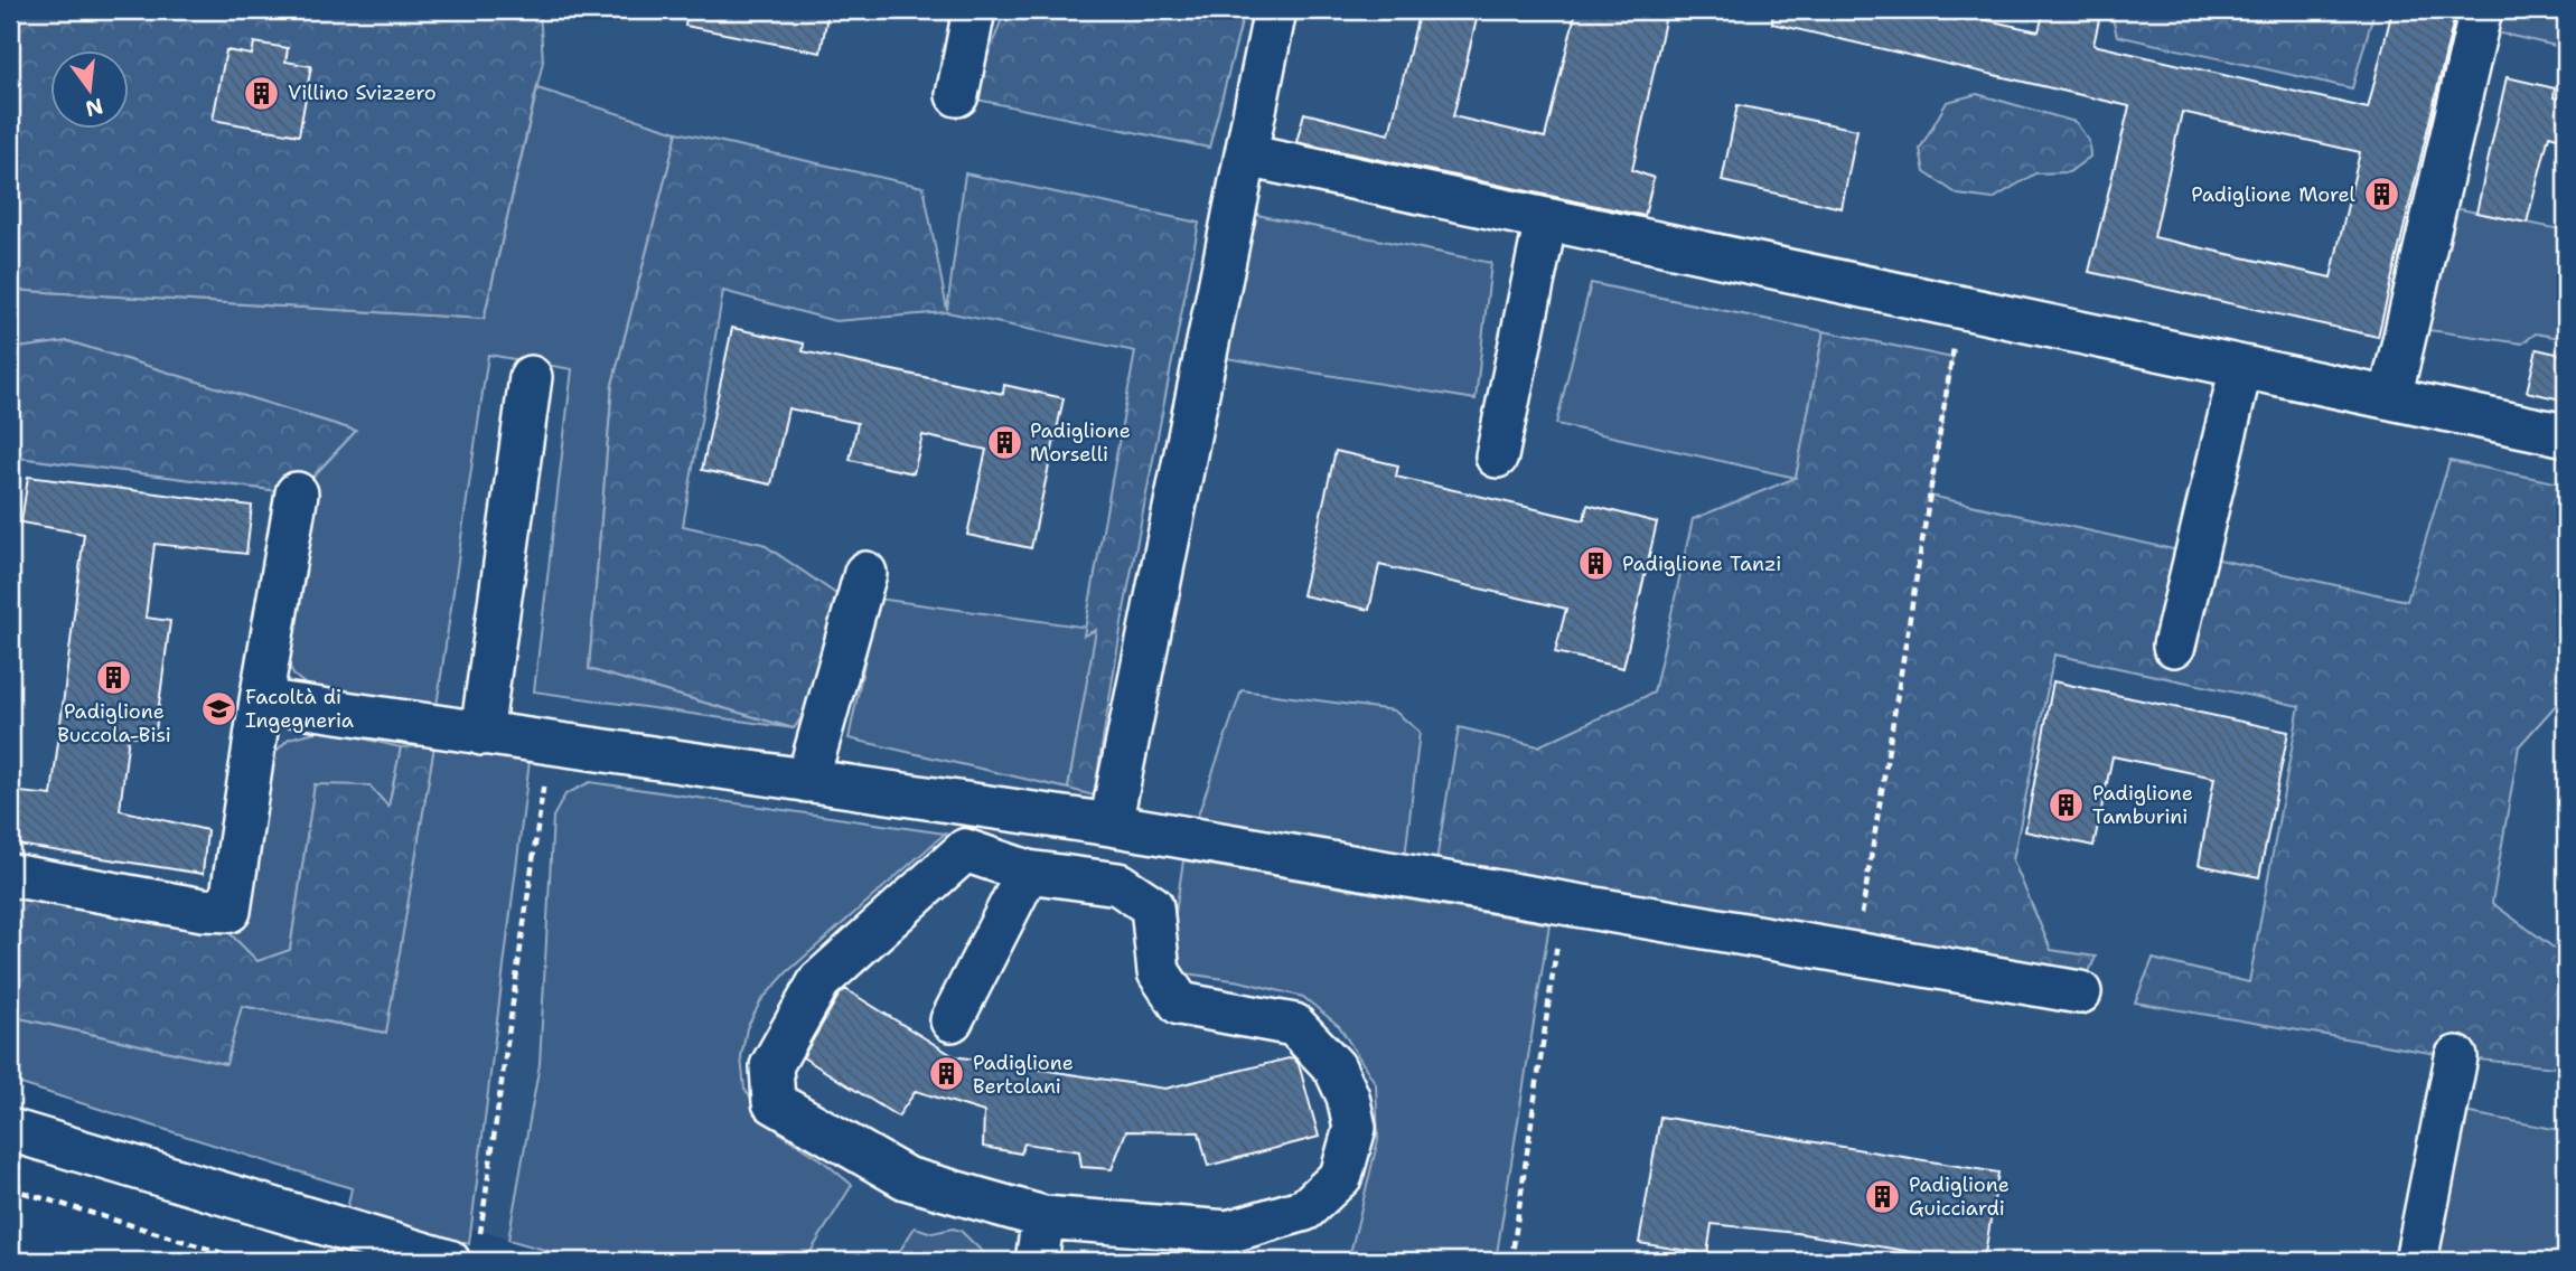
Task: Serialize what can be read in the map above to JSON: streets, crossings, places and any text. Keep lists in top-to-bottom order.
{
  "places": {
    "building": [
      "Villino Svizzero",
      "Padiglione Morel",
      "Padiglione Morselli",
      "Padiglione Tanzi",
      "Padiglione Buccola-Bisi",
      "Padiglione Tamburini",
      "Padiglione Bertolani",
      "Padiglione Guicciardi"
    ],
    "school or university": ["Facoltà di Ingegneria"]
  },
  "north": "bottom"
}
